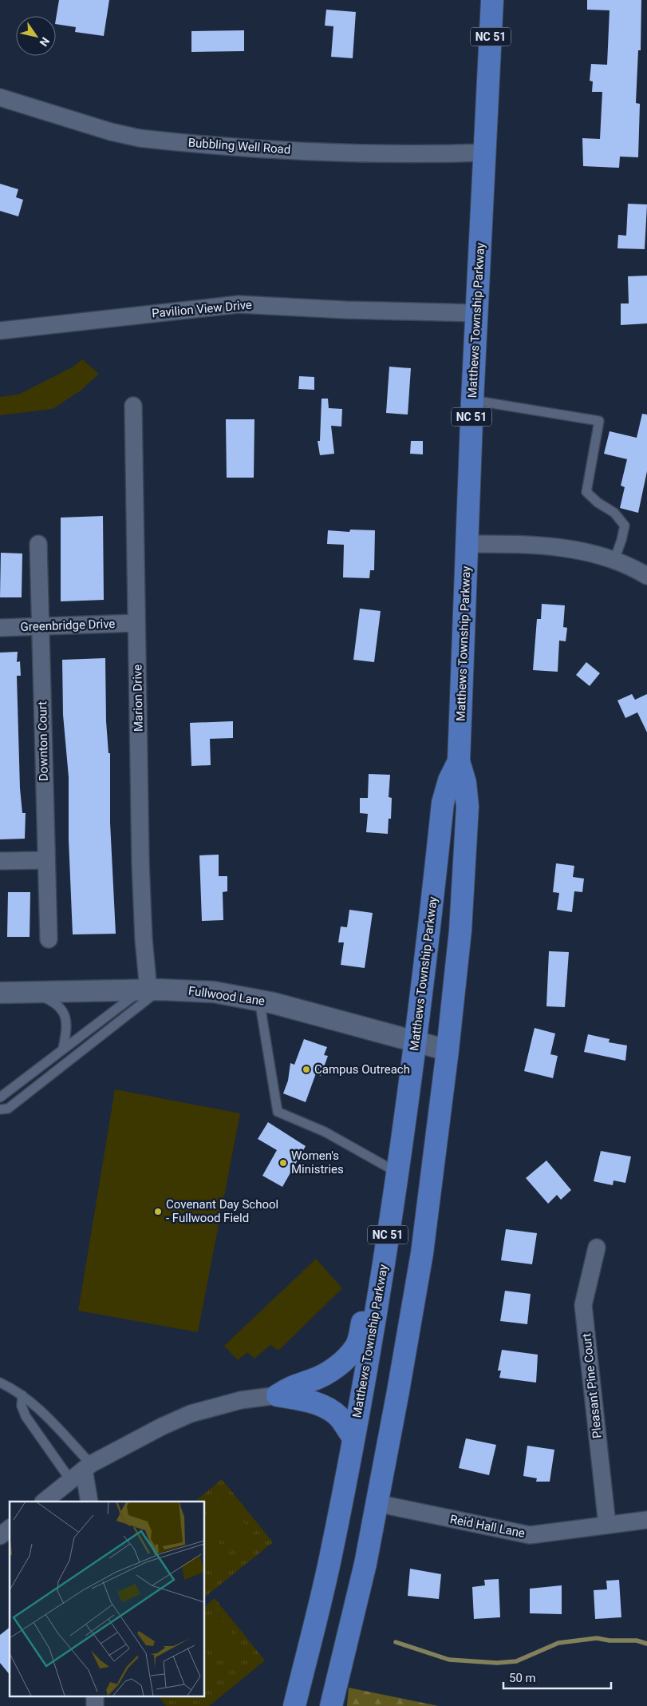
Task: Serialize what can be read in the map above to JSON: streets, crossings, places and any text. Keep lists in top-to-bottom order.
{
  "streets": {
    "main road": ["NC 51", "Matthews Township Parkway"],
    "street": [
      "Bubbling Well Road",
      "Pavilion View Drive",
      "Greenbridge Drive",
      "Marion Drive",
      "Downton Court",
      "Fullwood Lane",
      "Pleasant Pine Court",
      "Reid Hall Lane"
    ]
  },
  "crossings": [
    ["Bubbling Well Road", "Matthews Township Parkway"],
    ["Pavilion View Drive", "Matthews Township Parkway"],
    ["Matthews Township Parkway", "Fullwood Lane"],
    ["Matthews Township Parkway", "Reid Hall Lane"],
    ["Greenbridge Drive", "Marion Drive"],
    ["Greenbridge Drive", "Downton Court"],
    ["Marion Drive", "Fullwood Lane"],
    ["Pleasant Pine Court", "Reid Hall Lane"]
  ],
  "places": ["Campus Outreach", "Women's Ministries", "Covenant Day School - Fullwood Field"],
  "scale_bar": "50 m",
  "north": "bottom right"
}
